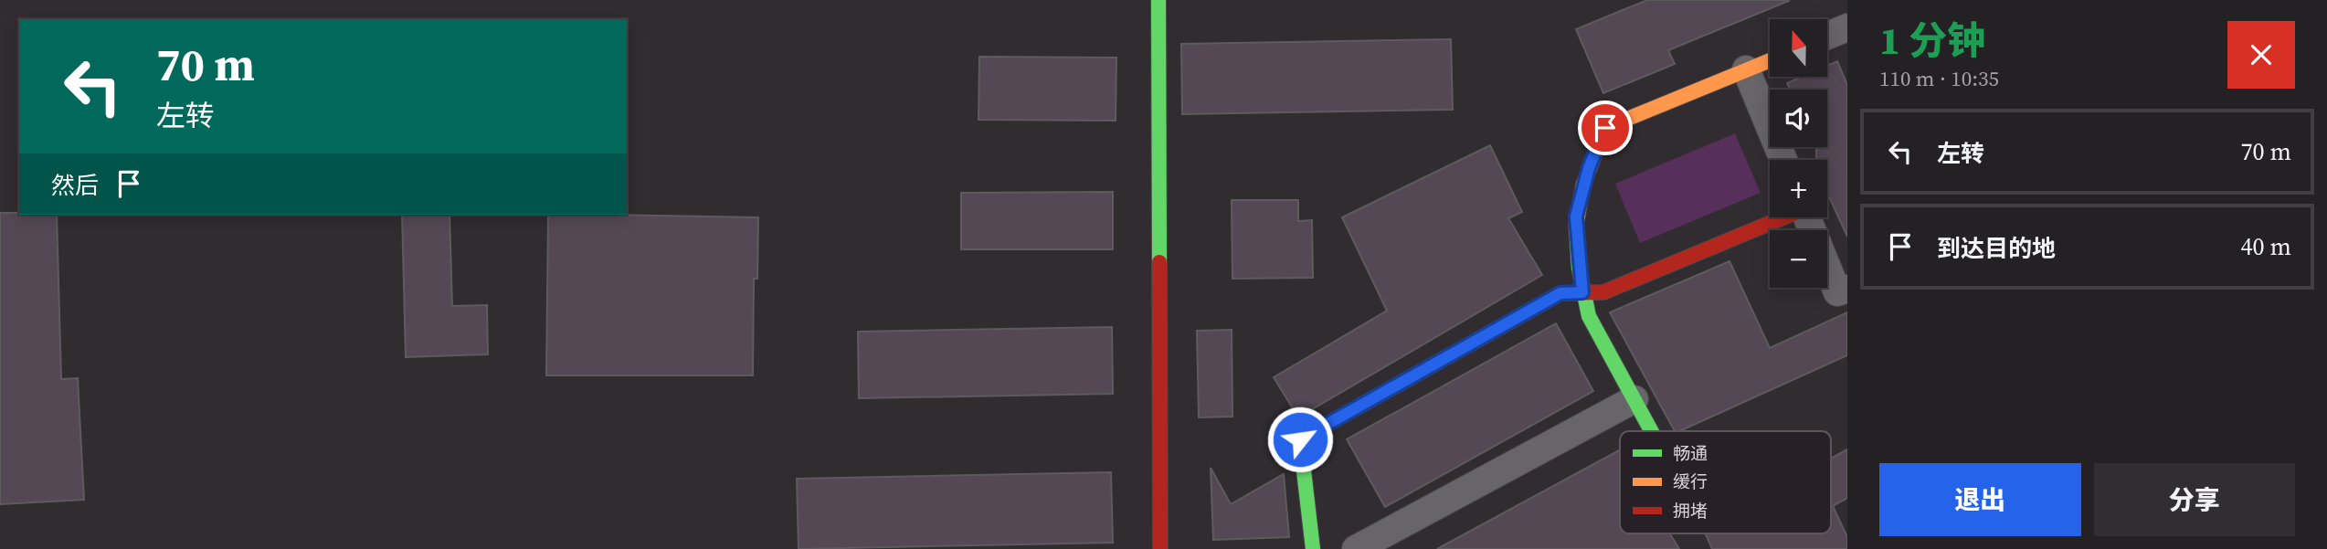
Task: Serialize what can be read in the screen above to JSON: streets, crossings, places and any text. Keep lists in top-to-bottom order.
{
  "legend": ["畅通", "缓行", "拥堵"],
  "north": "top",
  "page": {
    "heading": ["1 分钟", "110 m · 10:35"],
    "map_buttons": ["+", "−"],
    "turn": ["70 m", "左转"],
    "list": [
      {
        "name": "左转",
        "value": "70 m"
      },
      {
        "name": "到达目的地",
        "value": "40 m"
      }
    ],
    "then": "然后",
    "buttons": ["退出", "分享"]
  }
}
